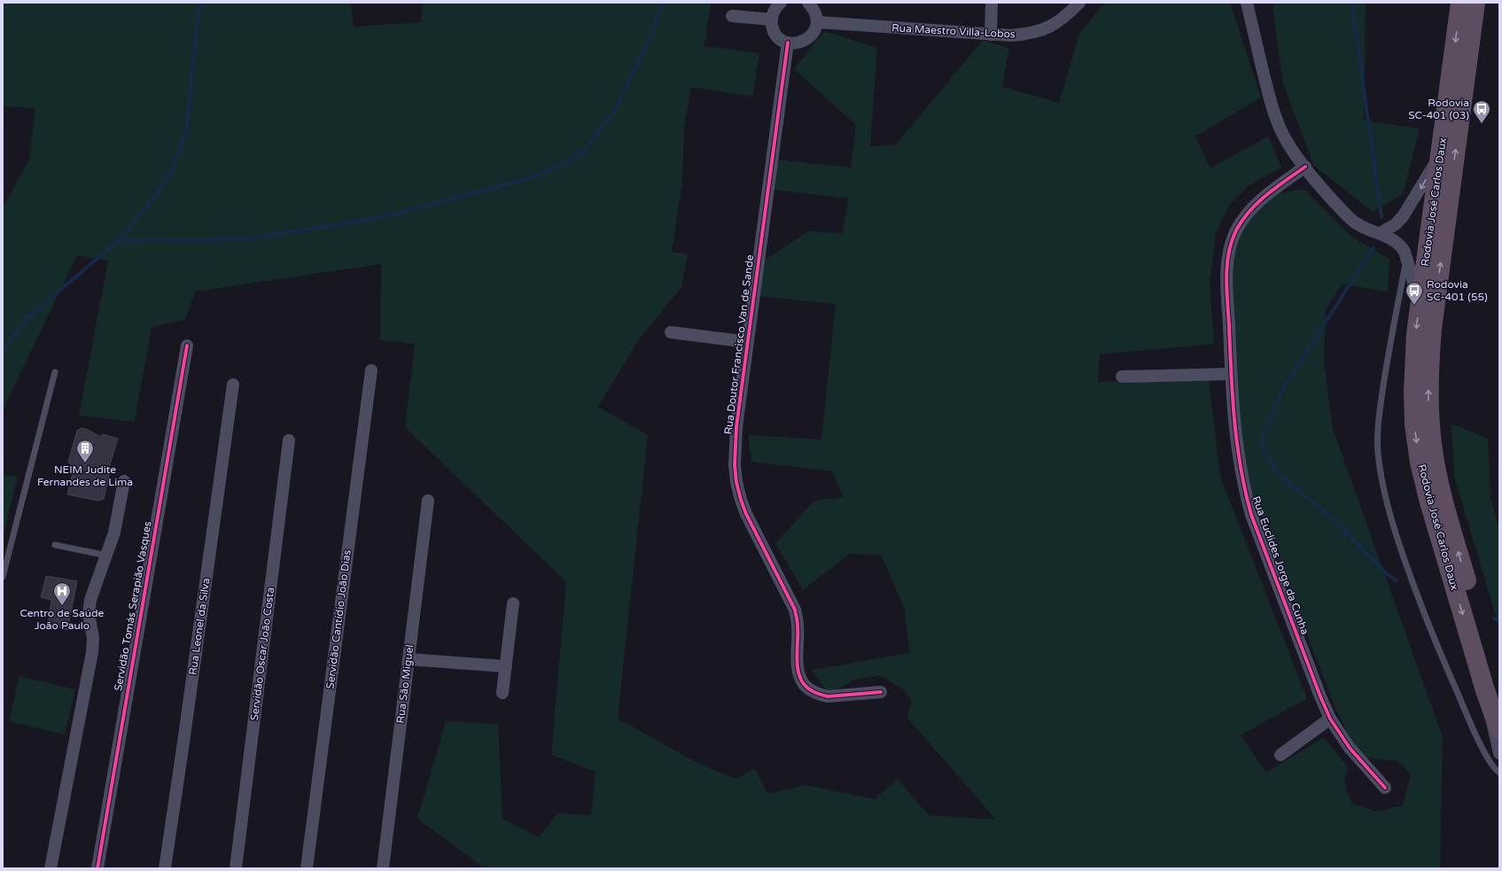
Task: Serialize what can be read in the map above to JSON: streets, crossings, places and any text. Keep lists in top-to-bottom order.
{
  "streets": {
    "highway": ["Rodovia José Carlos Daux"],
    "street": [
      "Rua Maestro Villa-Lobos",
      "Rua Doutor Francisco Van de Sande",
      "Rua Euclides Jorge da Cunha",
      "Servidão Tomás Serapião Vasques",
      "Servidão Cantídio João Dias",
      "Rua Leonel da Silva",
      "Servidão Oscar João Costa",
      "Rua São Miguel"
    ]
  },
  "places": {
    "bus stop": ["Rodovia SC-401 (03)", "Rodovia SC-401 (55)"],
    "building": ["NEIM Judite Fernandes de Lima"],
    "hospital": ["Centro de Saúde João Paulo"]
  }
}
